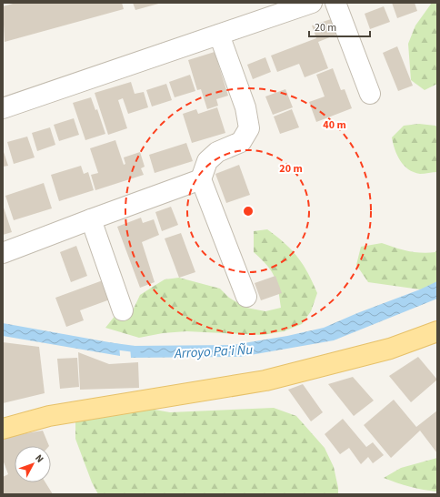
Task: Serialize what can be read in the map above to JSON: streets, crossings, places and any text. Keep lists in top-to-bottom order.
{
  "water": ["Arroyo Pa'i Ñu"],
  "scale_bar": "20 m",
  "north": "top right",
  "rings": ["40 m", "20 m"]
}
